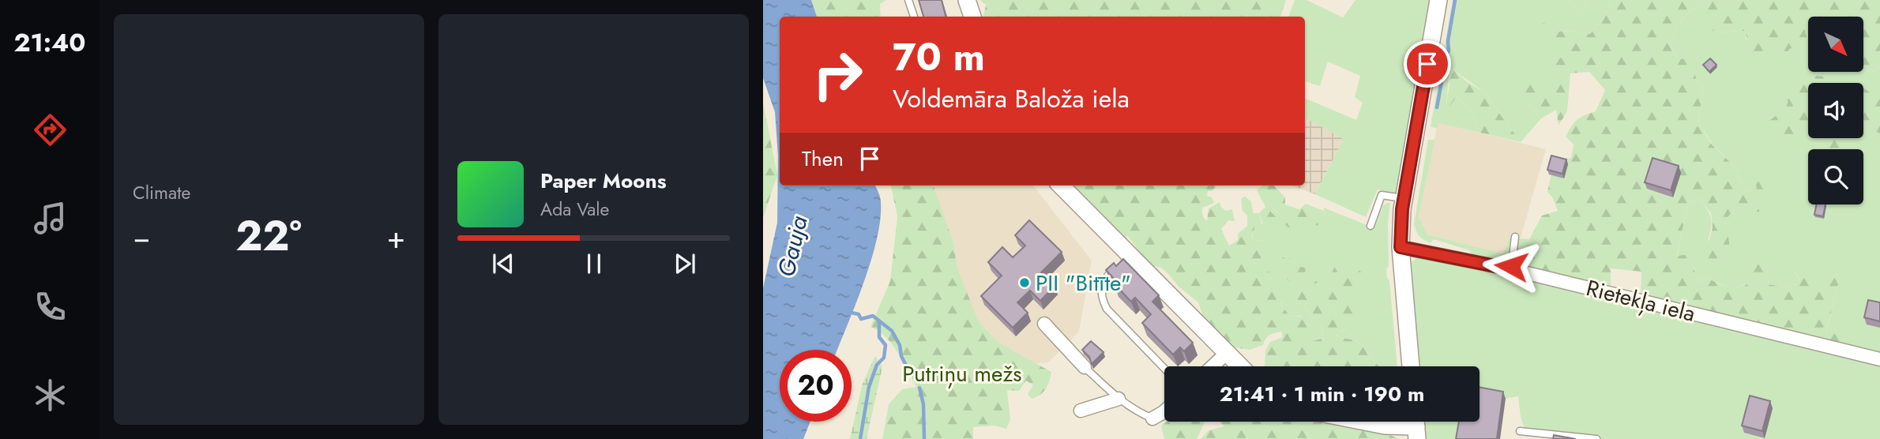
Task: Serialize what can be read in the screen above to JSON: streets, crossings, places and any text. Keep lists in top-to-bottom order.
{
  "streets": {
    "street": ["Rietekļa iela"]
  },
  "water": ["Gauja"],
  "parks": ["Putriņu mežs"],
  "places": ["PII \"Bitīte\""],
  "north": "bottom right",
  "page": {
    "tabs": "21:40",
    "tile": "Climate",
    "turn": ["70 m", "Voldemāra Baloža iela"],
    "then": "Then",
    "song": ["Paper Moons", "Ada Vale"],
    "heat": ["−", "22°", "+"],
    "limit": "20",
    "trip": "21:41 · 1 min · 190 m"
  }
}
